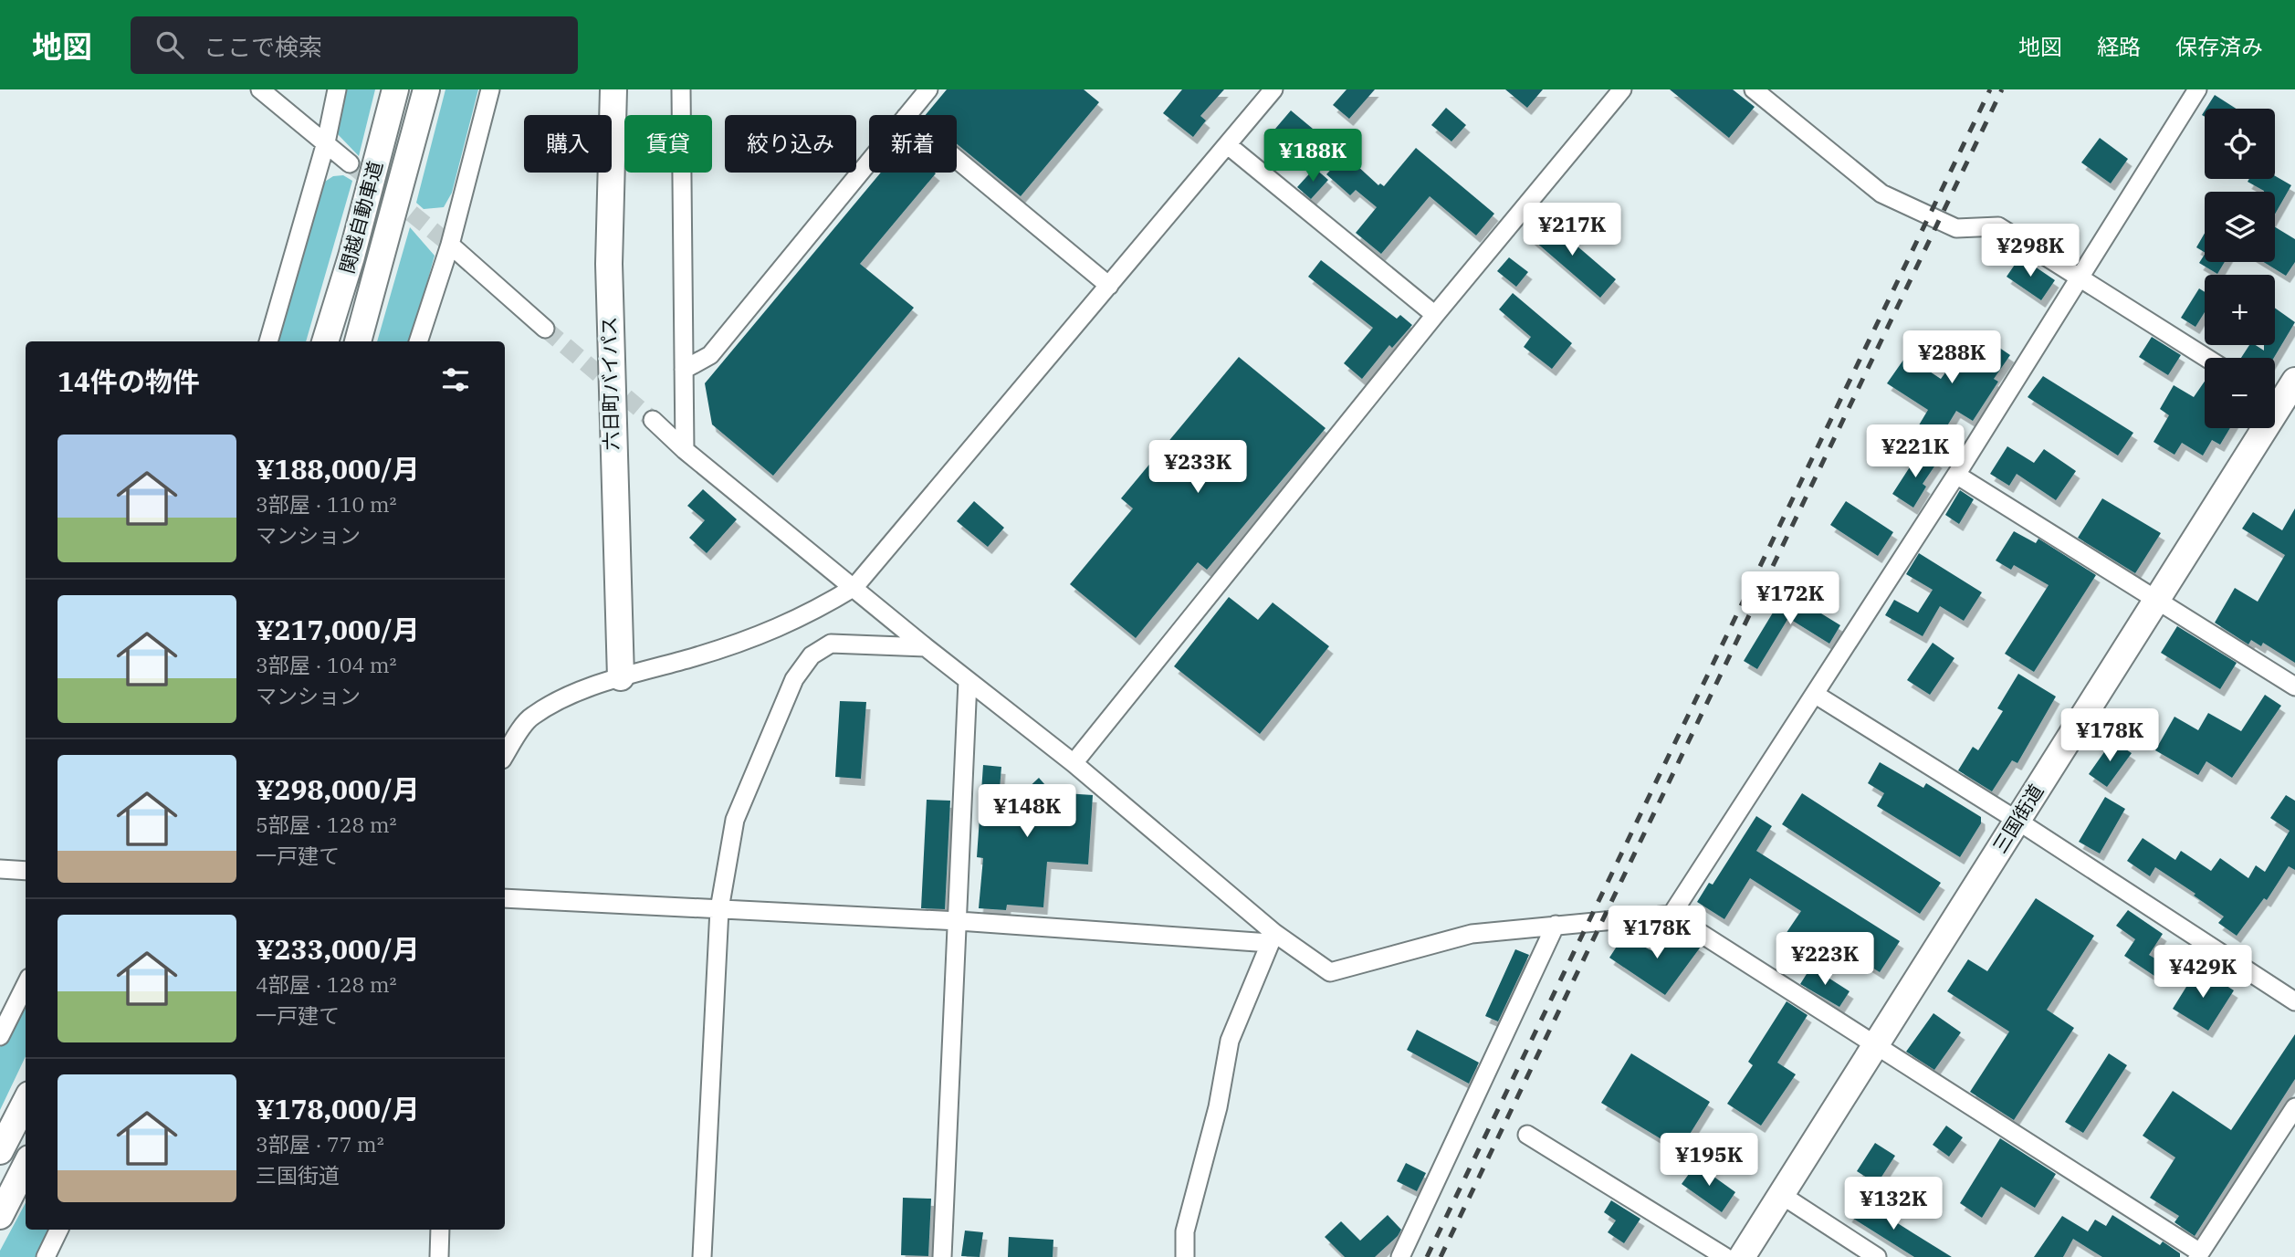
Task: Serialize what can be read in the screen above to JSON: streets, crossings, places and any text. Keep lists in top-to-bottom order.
{
  "streets": {
    "highway": ["関越自動車道", "六日町バイパス", "三国街道"]
  },
  "page": {
    "header": "地図",
    "search": "ここで検索",
    "nav": ["地図", "経路", "保存済み"],
    "map_buttons": ["+", "−"],
    "chip": [
      "購入",
      "賃貸",
      "絞り込み",
      "新着"
    ],
    "price": [
      "¥188K",
      "¥217K",
      "¥298K",
      "¥288K",
      "¥221K",
      "¥233K",
      "¥172K",
      "¥178K",
      "¥148K",
      "¥178K",
      "¥223K",
      "¥429K",
      "¥195K",
      "¥132K"
    ],
    "heading": "14件の物件",
    "list": [
      {
        "name": "¥188,000/月",
        "note": "3部屋 · 110 m² · マンション"
      },
      {
        "name": "¥217,000/月",
        "note": "3部屋 · 104 m² · マンション"
      },
      {
        "name": "¥298,000/月",
        "note": "5部屋 · 128 m² · 一戸建て"
      },
      {
        "name": "¥233,000/月",
        "note": "4部屋 · 128 m² · 一戸建て"
      },
      {
        "name": "¥178,000/月",
        "note": "3部屋 · 77 m² · 三国街道"
      }
    ]
  }
}
